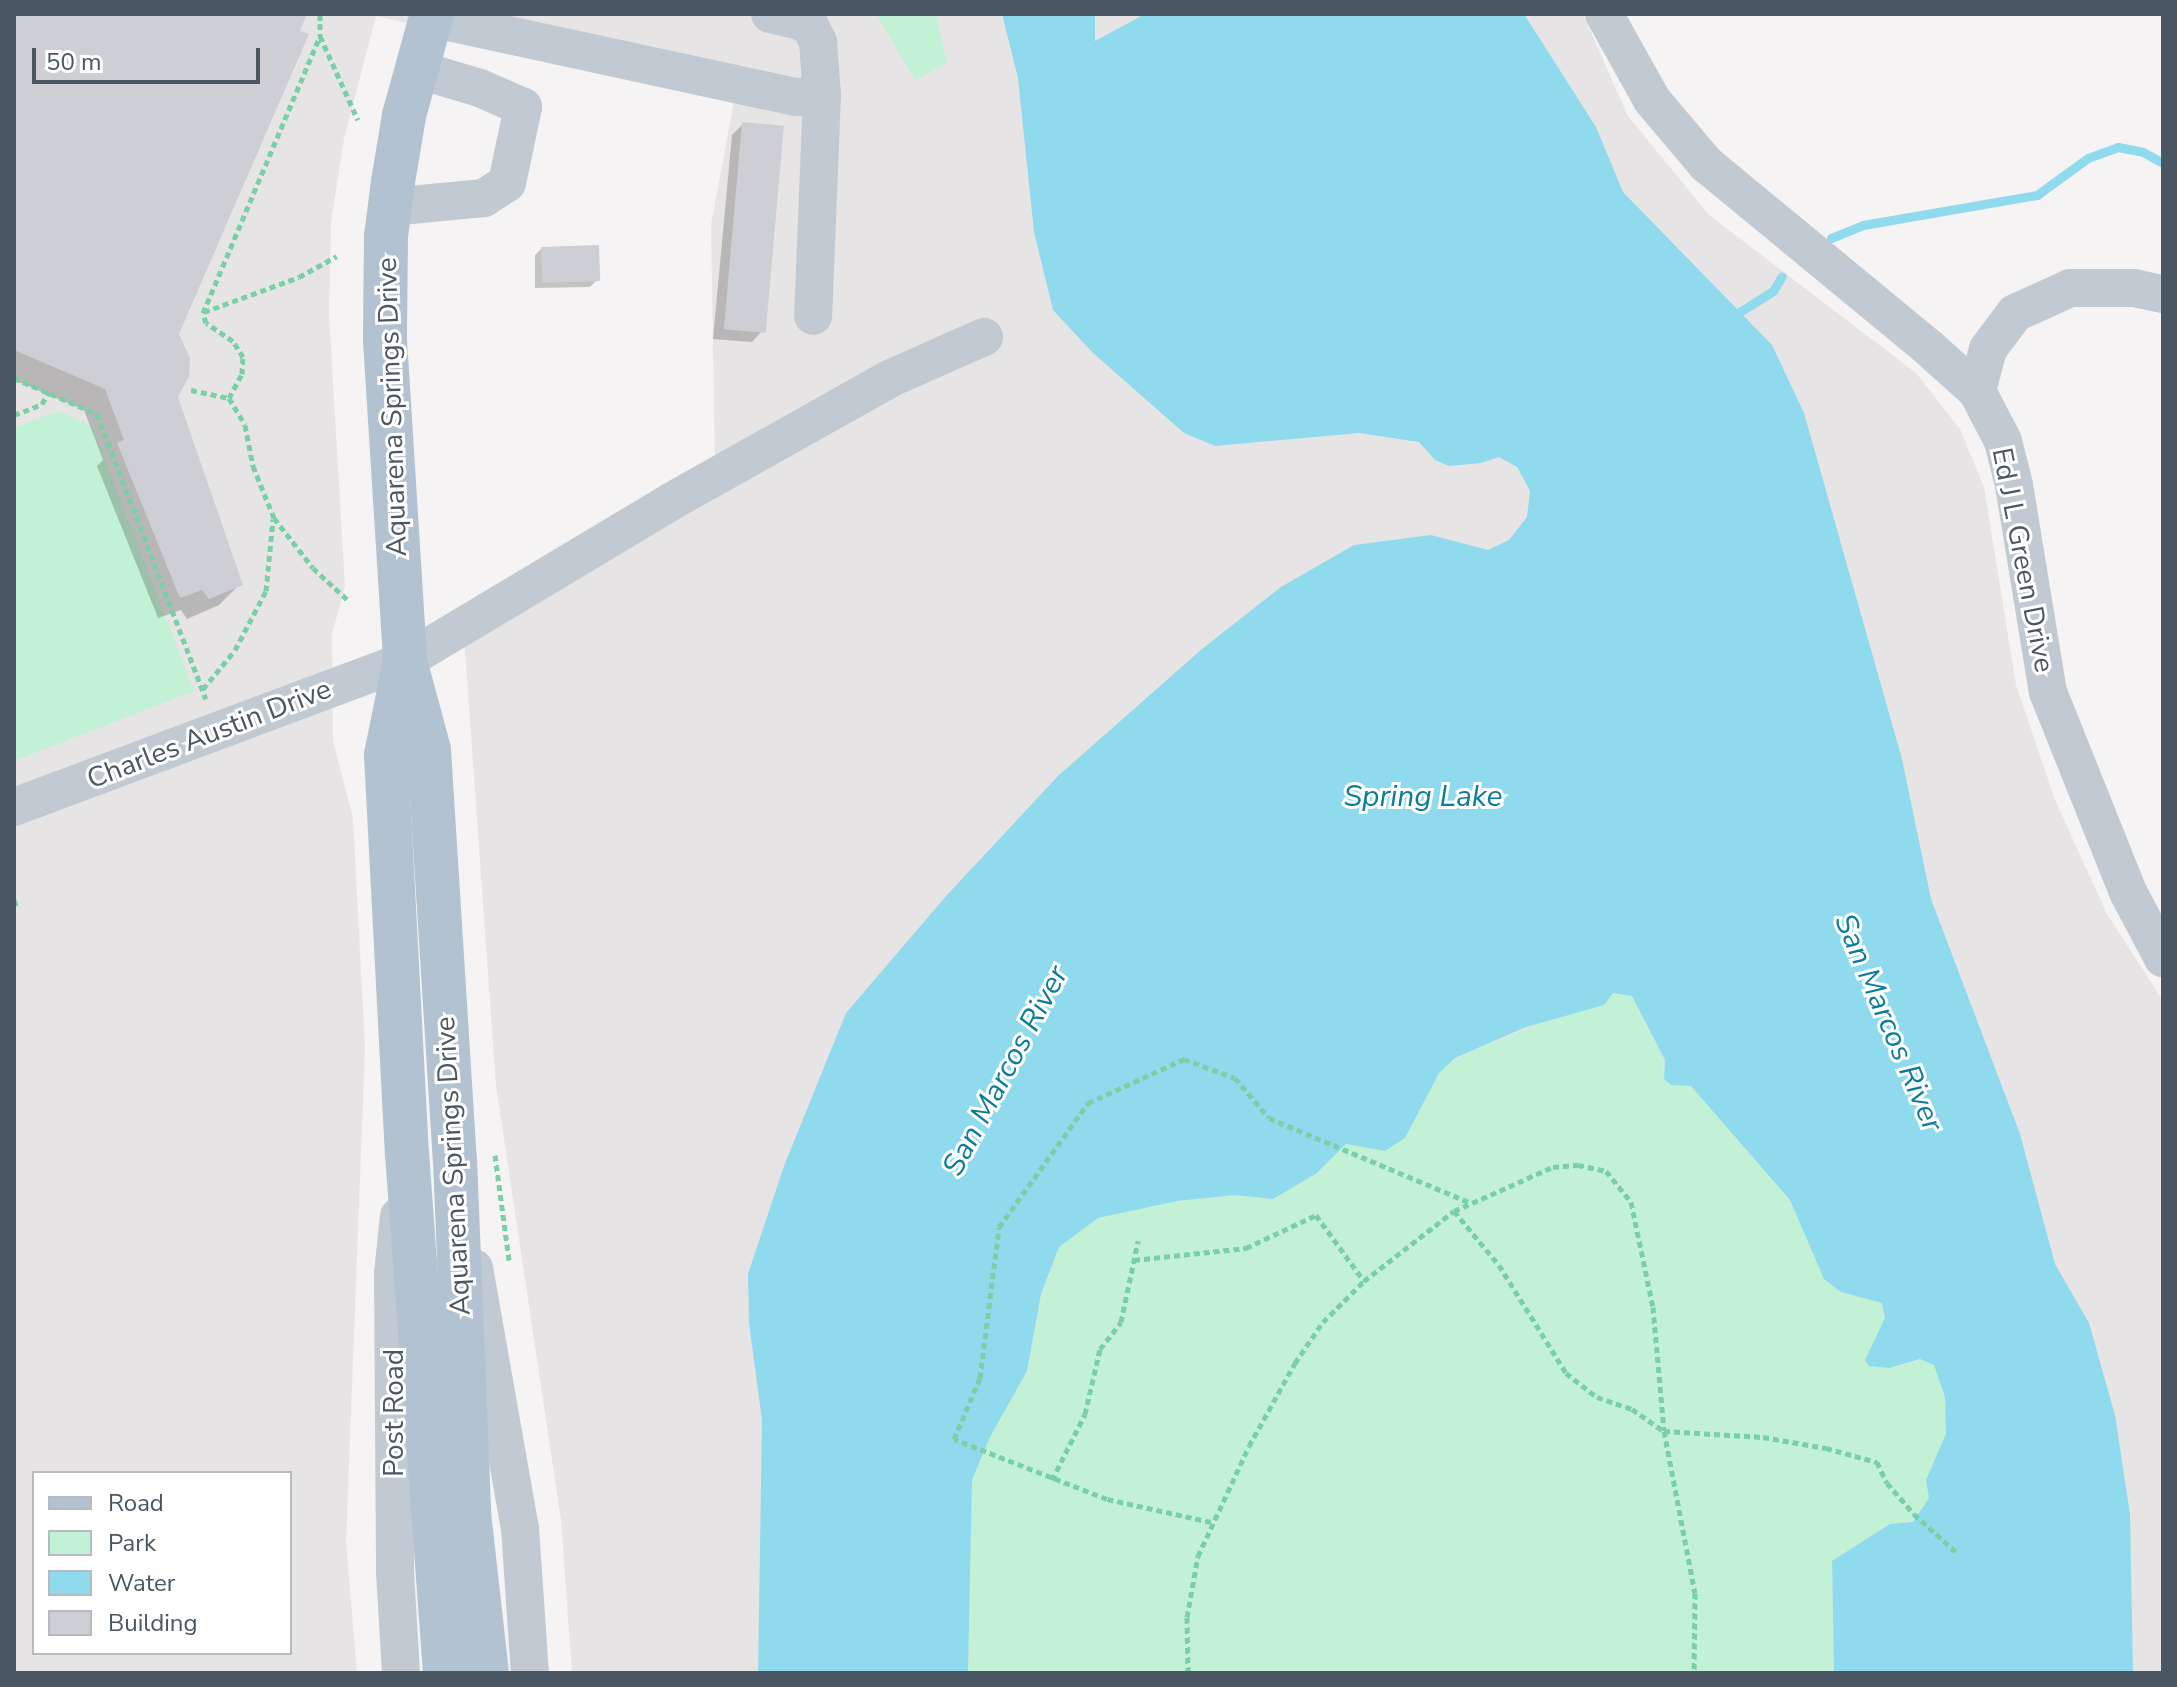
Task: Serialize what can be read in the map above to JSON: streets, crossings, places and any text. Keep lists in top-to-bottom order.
{
  "streets": {
    "main road": ["Aquarena Springs Drive"],
    "street": ["Ed J L Green Drive", "Charles Austin Drive", "Post Road"]
  },
  "crossings": [
    ["Aquarena Springs Drive", "Charles Austin Drive"],
    ["Aquarena Springs Drive", "Post Road"]
  ],
  "water": ["Spring Lake", "San Marcos River"],
  "legend": [
    "Road",
    "Park",
    "Water",
    "Building"
  ],
  "scale_bar": "50 m"
}
